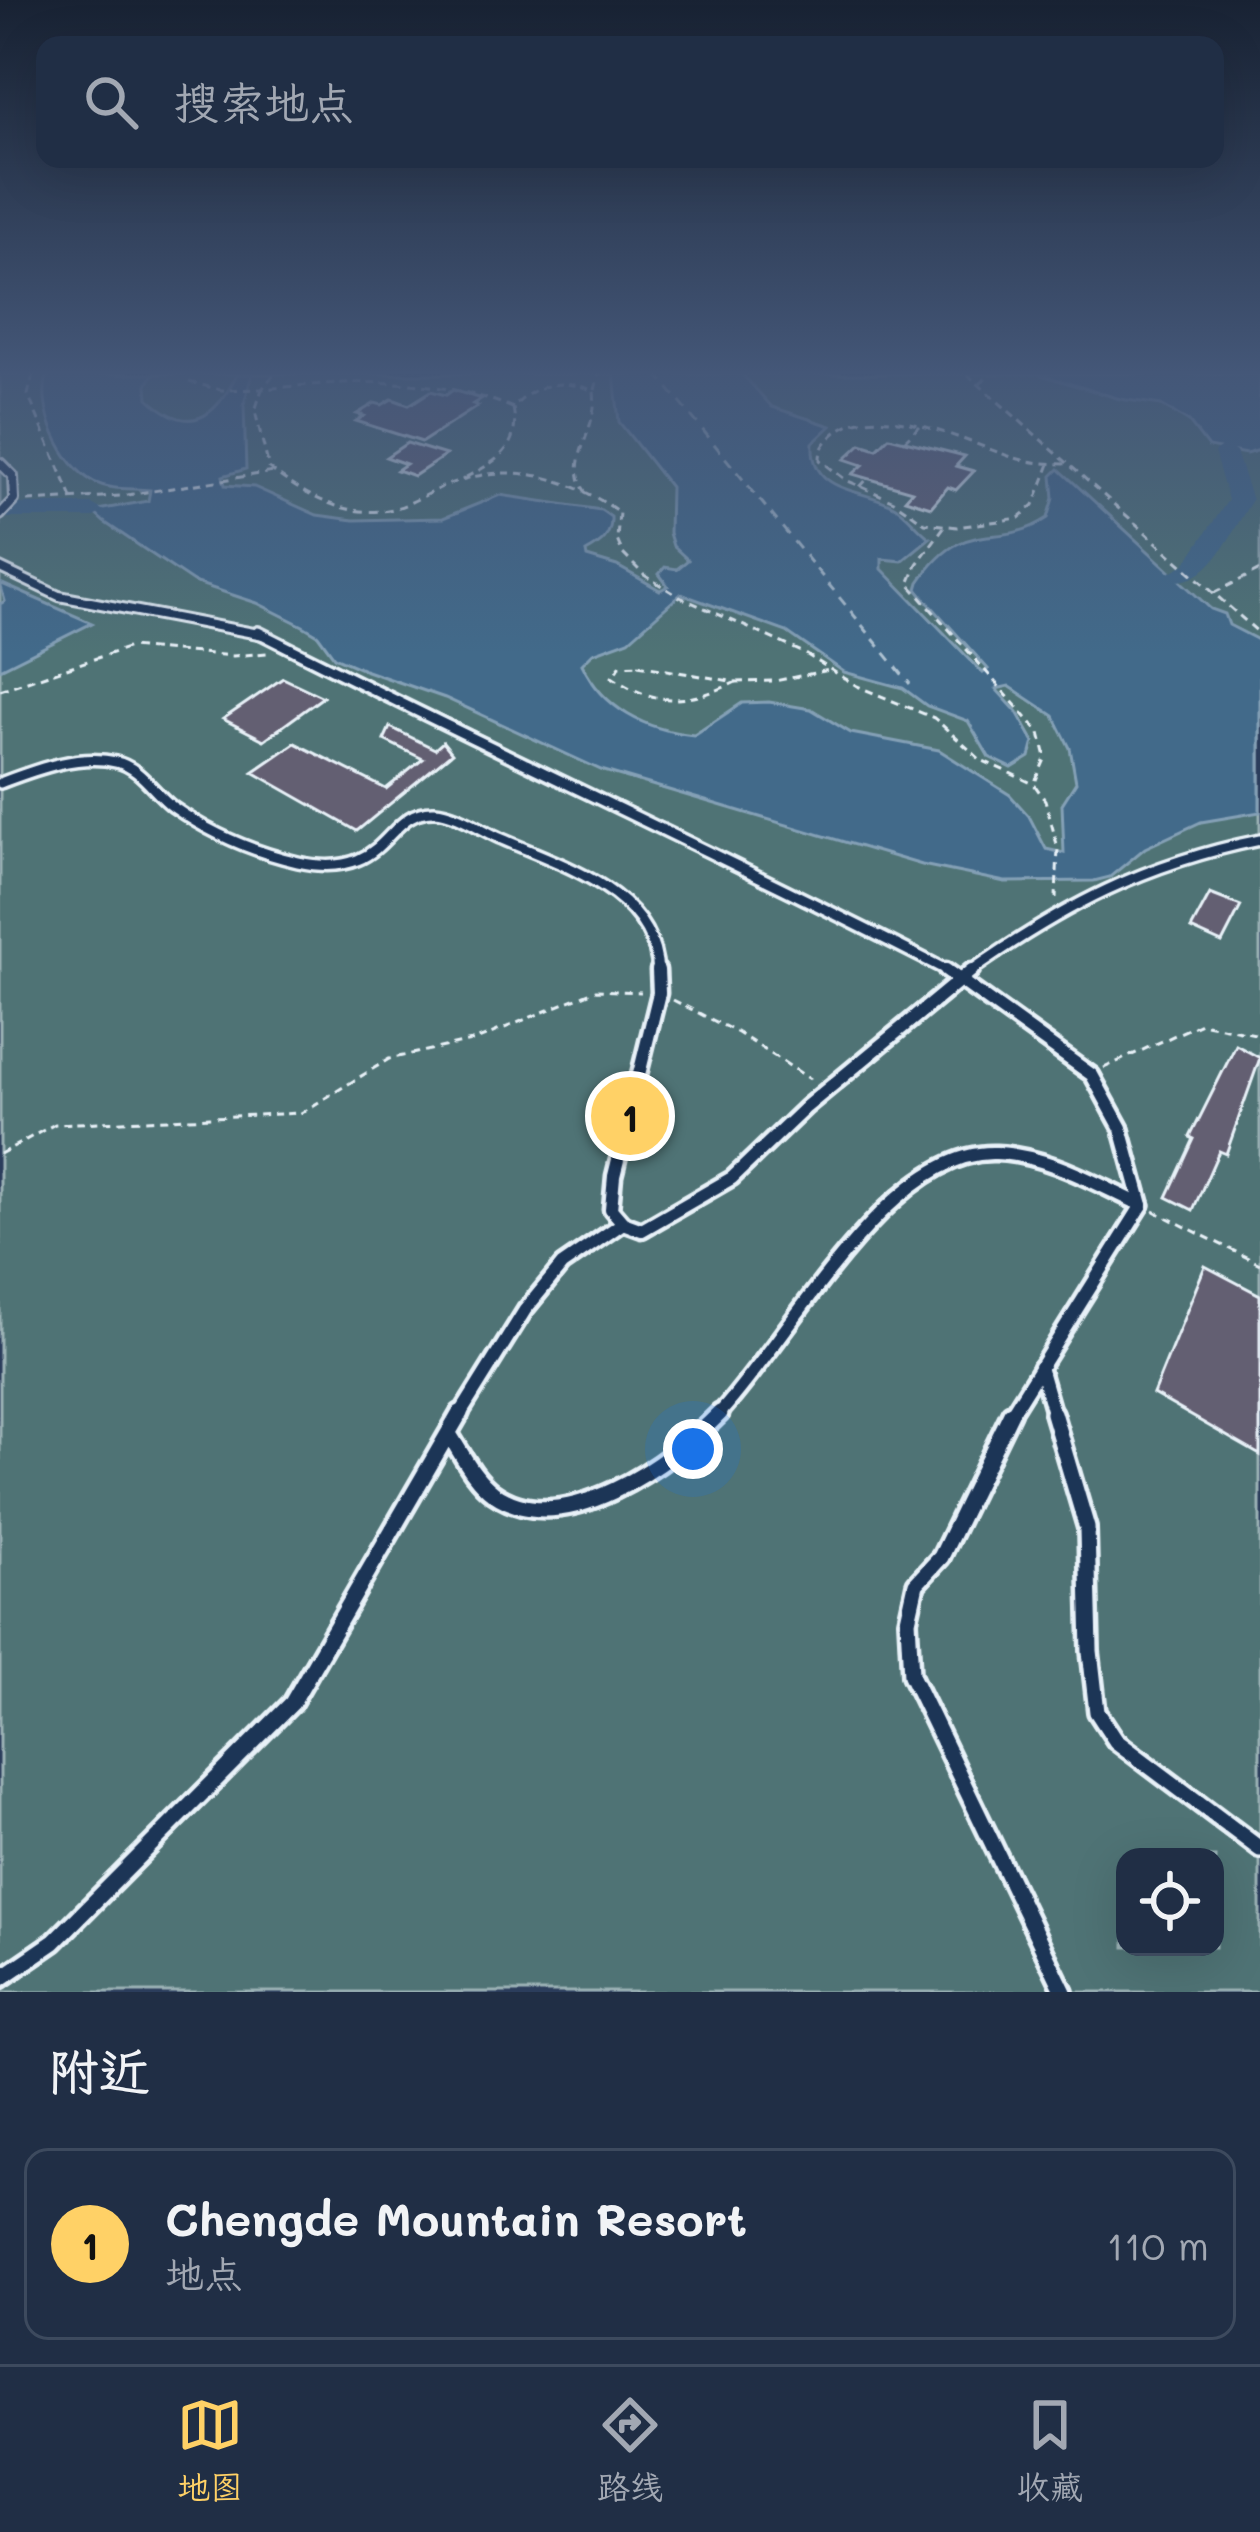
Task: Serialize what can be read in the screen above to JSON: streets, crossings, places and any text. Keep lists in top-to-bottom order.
{
  "page": {
    "search": "搜索地点",
    "pins": "1",
    "heading": "附近",
    "list": [
      {
        "mark": "1",
        "name": "Chengde Mountain Resort",
        "note": "地点",
        "value": "110 m"
      }
    ],
    "nav": ["地图", "路线", "收藏"]
  }
}
